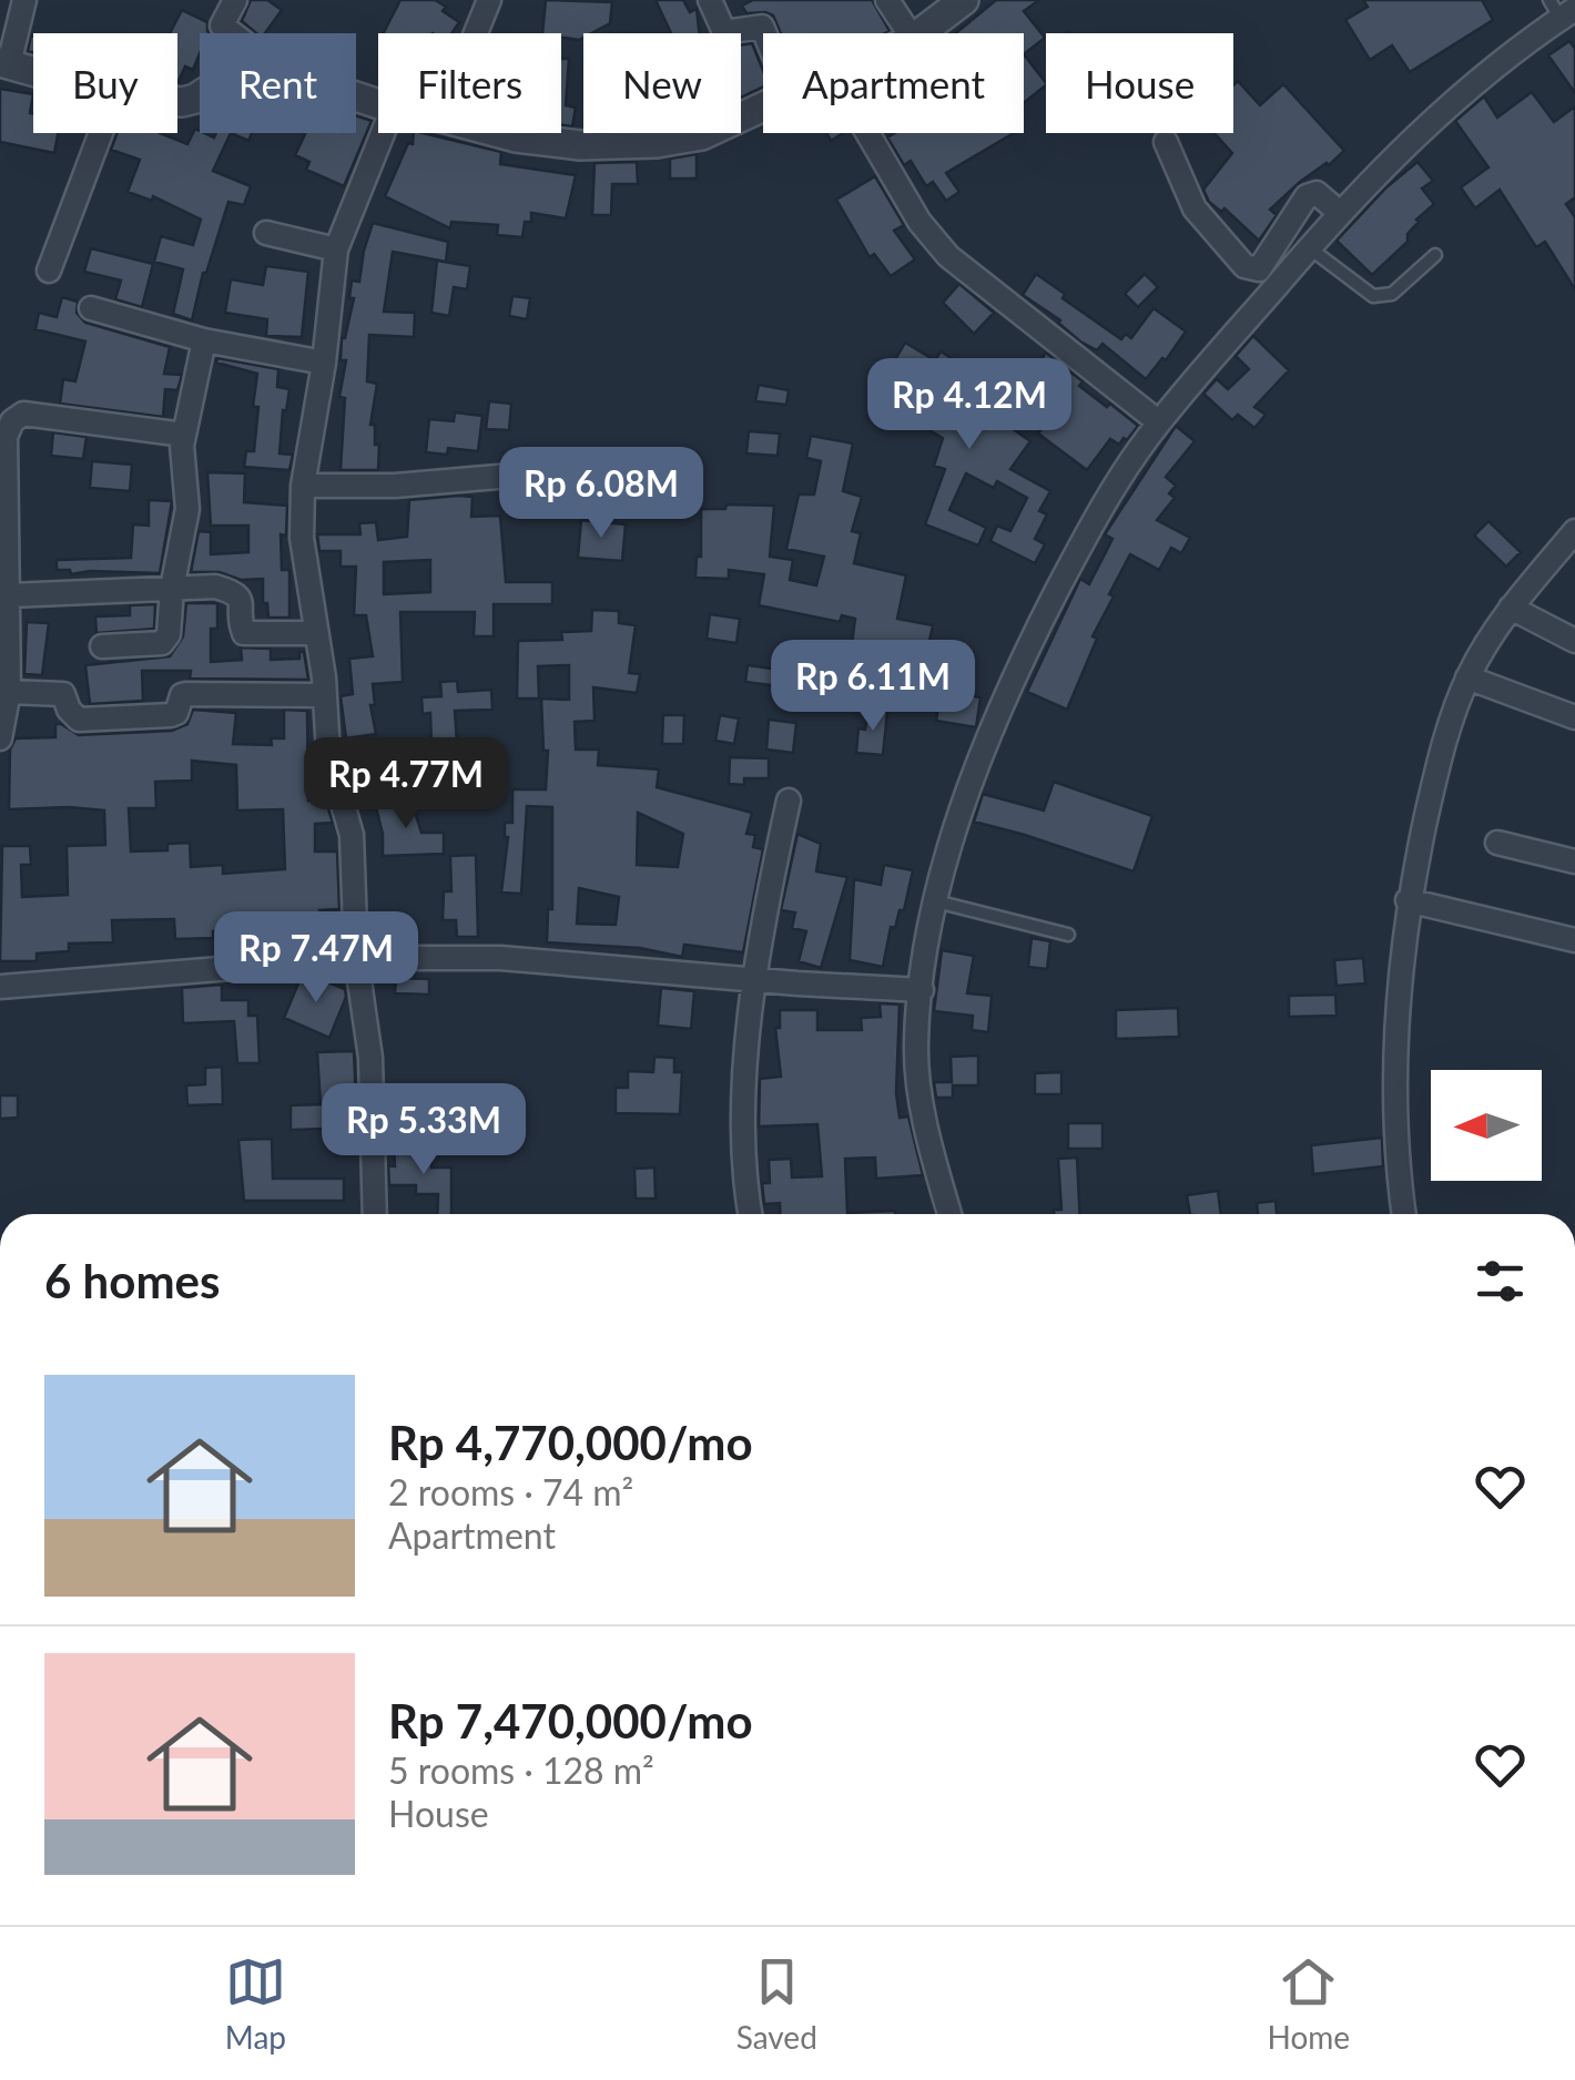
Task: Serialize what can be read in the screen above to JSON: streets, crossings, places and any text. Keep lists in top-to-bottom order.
{
  "north": "left",
  "page": {
    "chip": [
      "Buy",
      "Rent",
      "Filters",
      "New",
      "Apartment",
      "House"
    ],
    "price": [
      "Rp 4.12M",
      "Rp 6.08M",
      "Rp 6.11M",
      "Rp 4.77M",
      "Rp 7.47M",
      "Rp 5.33M"
    ],
    "heading": "6 homes",
    "list": [
      {
        "name": "Rp 4,770,000/mo",
        "note": "2 rooms · 74 m² · Apartment"
      },
      {
        "name": "Rp 7,470,000/mo",
        "note": "5 rooms · 128 m² · House"
      }
    ],
    "tabs": ["Map", "Saved", "Home"]
  }
}
